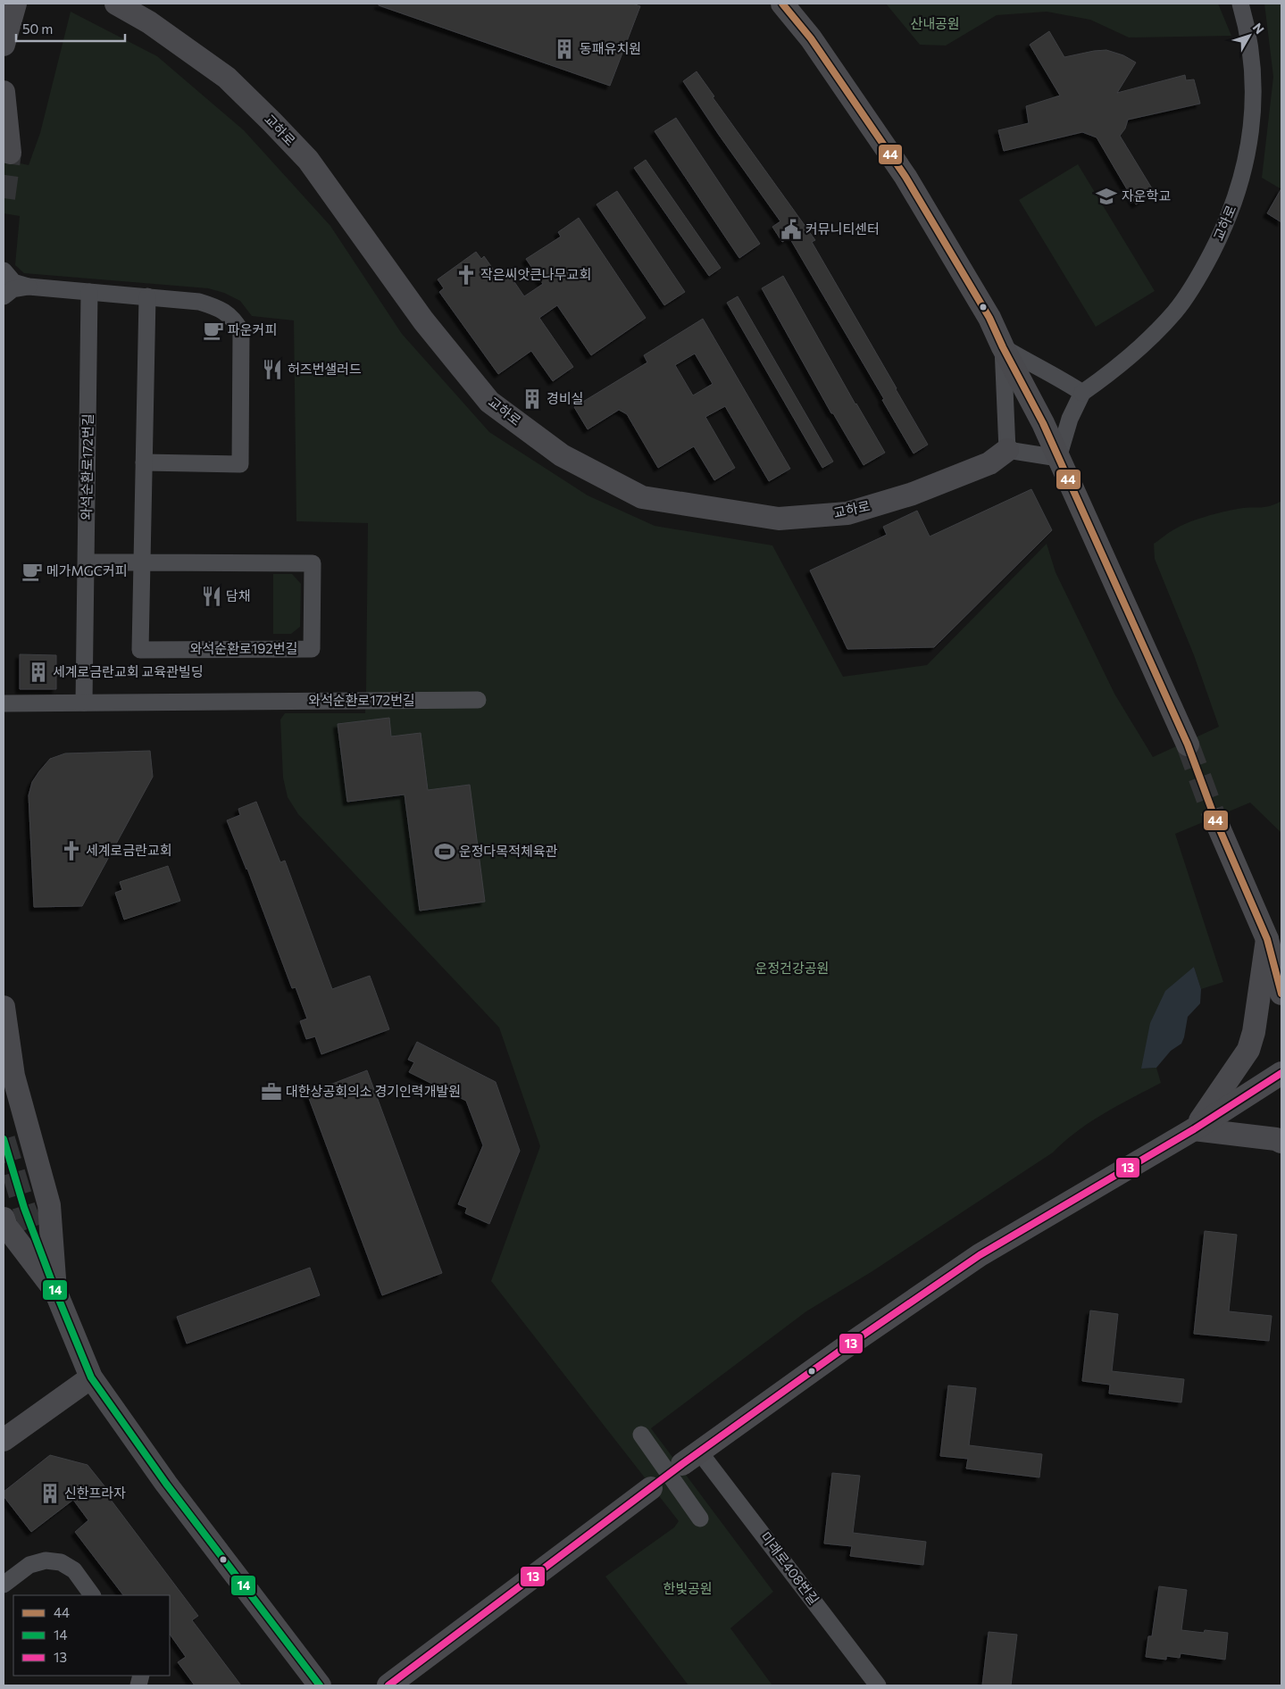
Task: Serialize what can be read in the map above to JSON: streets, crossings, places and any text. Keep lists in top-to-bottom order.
{
  "streets": {
    "street": [
      "교하로",
      "와석순환로172번길",
      "와석순환로192번길",
      "미래로408번길"
    ]
  },
  "crossings": [
    ["와석순환로172번길", "와석순환로192번길"]
  ],
  "parks": ["산내공원", "운정건강공원", "한빛공원"],
  "places": {
    "building": [
      "동패유치원",
      "경비실",
      "세계로금란교회 교육관빌딩",
      "신한프라자"
    ],
    "school or university": ["자운학교"],
    "public building": ["커뮤니티센터"],
    "church": ["작은씨앗큰나무교회", "세계로금란교회"],
    "cafe": ["파운커피", "메가MGC커피"],
    "restaurant": ["허즈번샐러드", "담채"],
    "sports": ["운정다목적체육관"],
    "office": ["대한상공회의소 경기인력개발원"]
  },
  "lines": ["transit line 44", "transit line 13", "transit line 14"],
  "legend": ["44", "14", "13"],
  "scale_bar": "50 m",
  "north": "top right"
}
